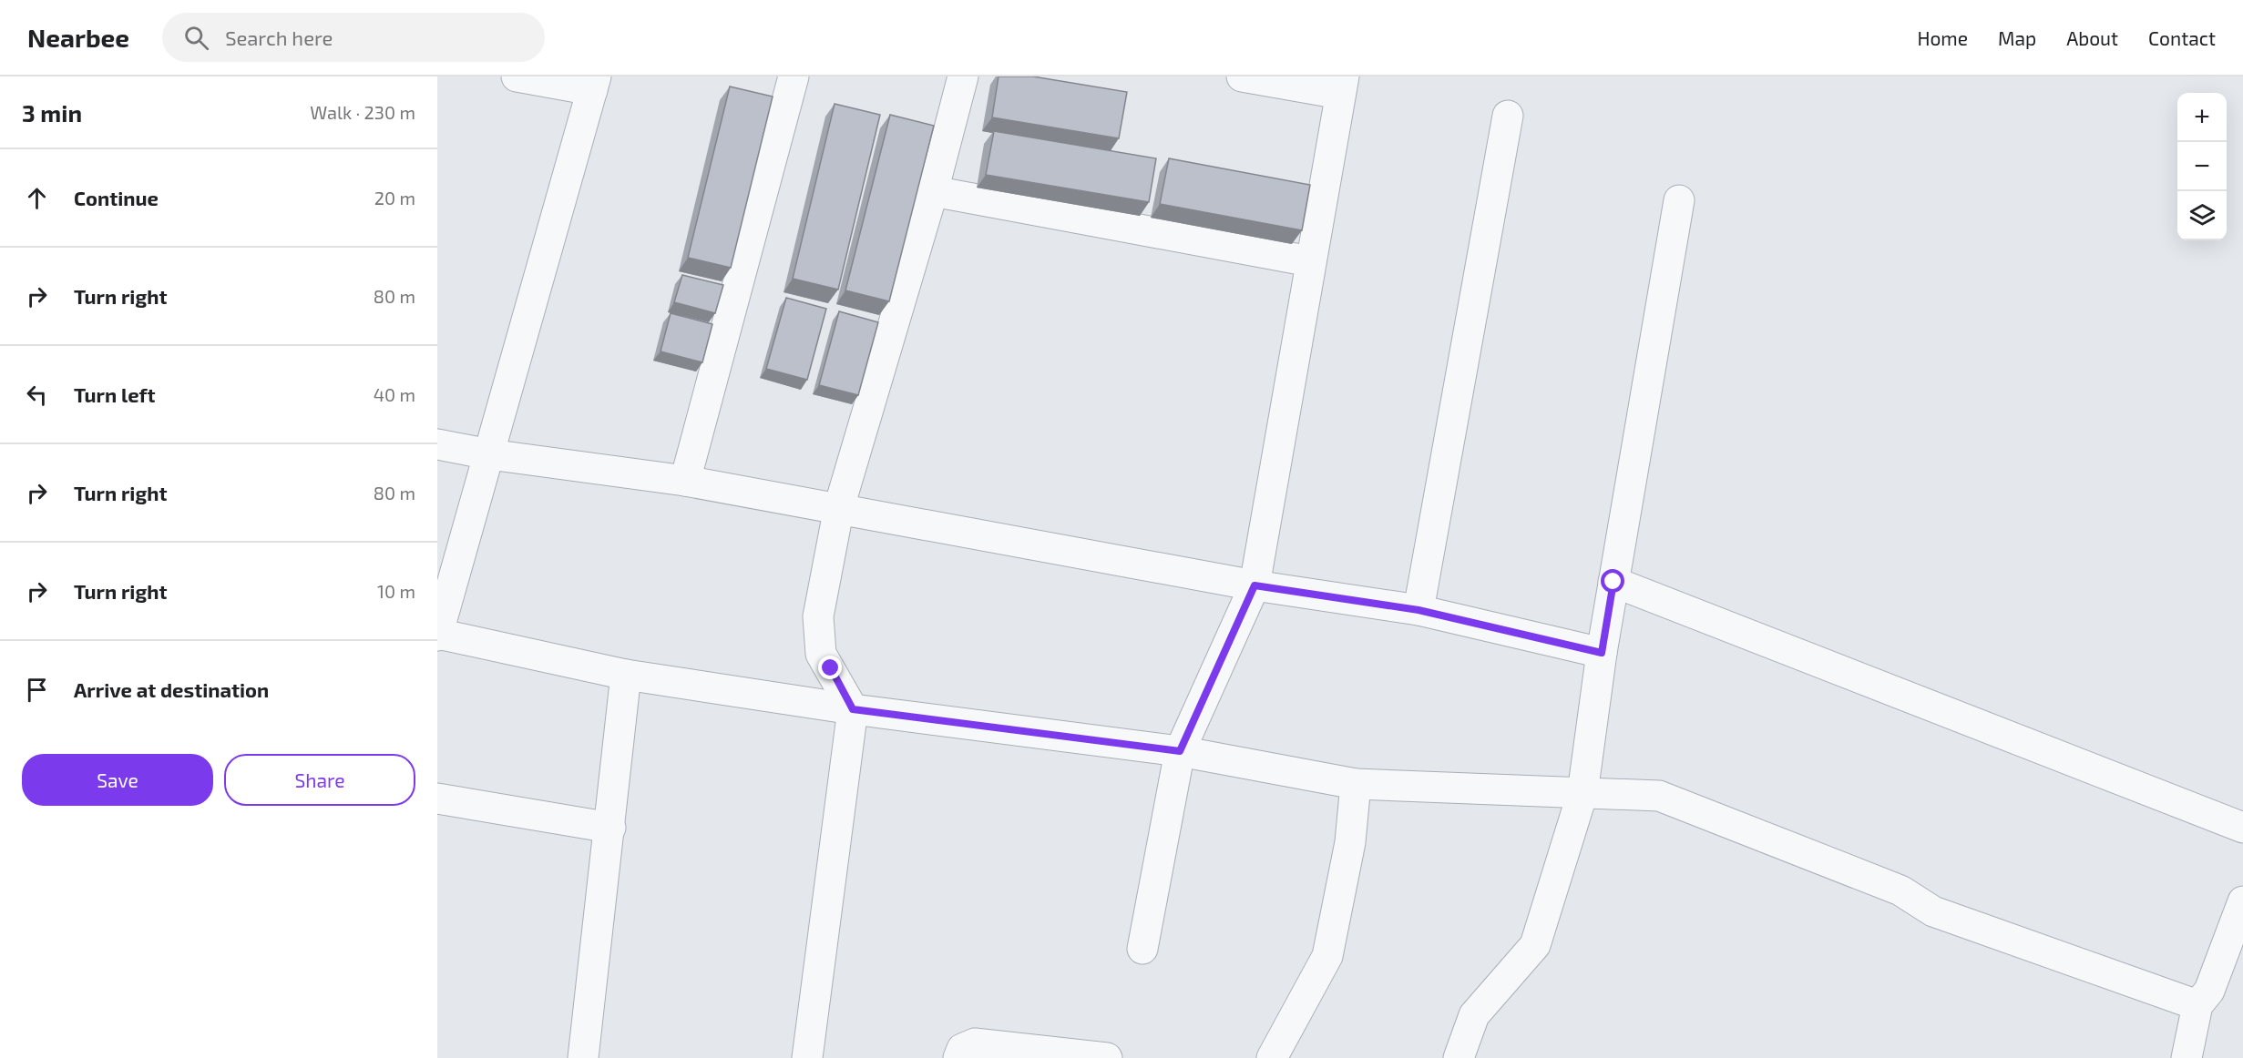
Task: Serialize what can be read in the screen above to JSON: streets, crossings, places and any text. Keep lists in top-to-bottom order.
{
  "page": {
    "header": "Nearbee",
    "search": "Search here",
    "nav": [
      "Home",
      "Map",
      "About",
      "Contact"
    ],
    "heading": ["3 min", "Walk · 230 m"],
    "map_buttons": ["+", "−"],
    "list": [
      ["Continue", "20 m"],
      ["Turn right", "80 m"],
      ["Turn left", "40 m"],
      ["Turn right", "80 m"],
      ["Turn right", "10 m"],
      "Arrive at destination"
    ],
    "buttons": ["Save", "Share"]
  }
}
